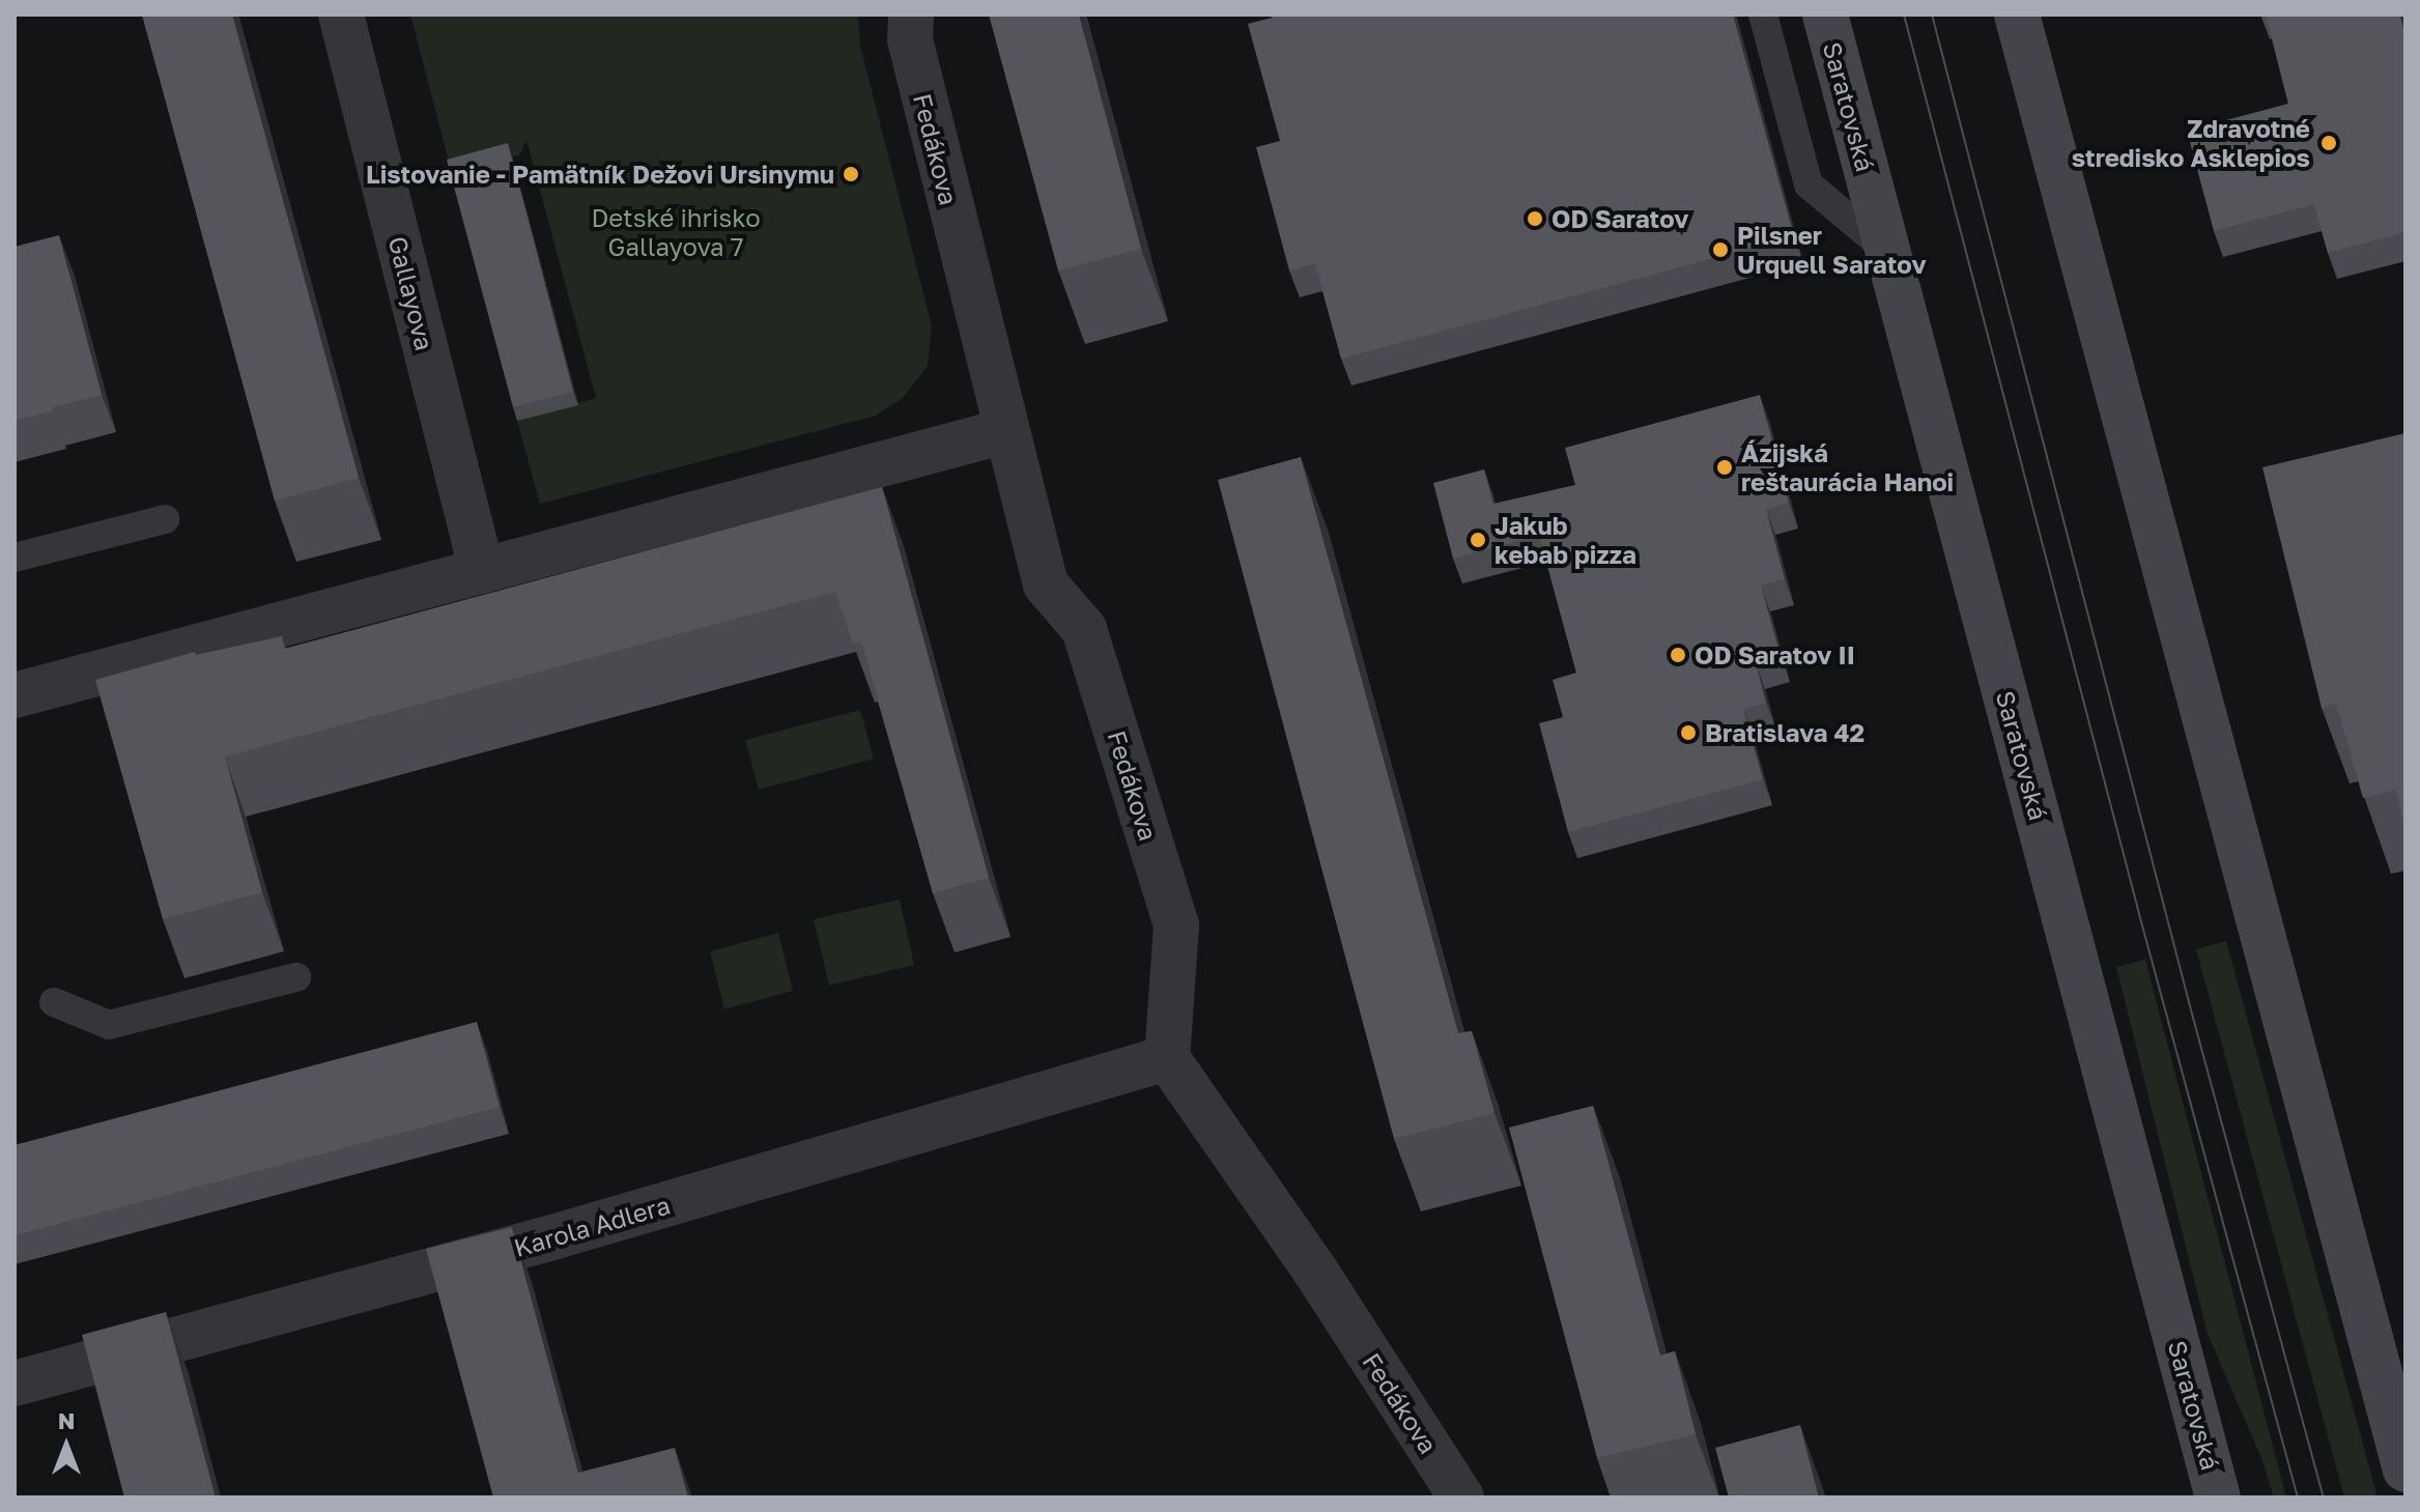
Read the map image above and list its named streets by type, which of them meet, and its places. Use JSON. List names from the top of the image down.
{
  "streets": {
    "main road": ["Saratovská"],
    "street": ["Fedákova", "Gallayova", "Karola Adlera"]
  },
  "crossings": [
    ["Fedákova", "Karola Adlera"]
  ],
  "parks": ["Detské ihrisko Gallayova 7"],
  "places": [
    "Zdravotné stredisko Asklepios",
    "Listovanie - Pamätník Dežovi Ursinymu",
    "OD Saratov",
    "Pilsner Urquell Saratov",
    "Ázijská reštaurácia Hanoi",
    "Jakub kebab pizza",
    "OD Saratov II",
    "Bratislava 42"
  ],
  "north": "top"
}
